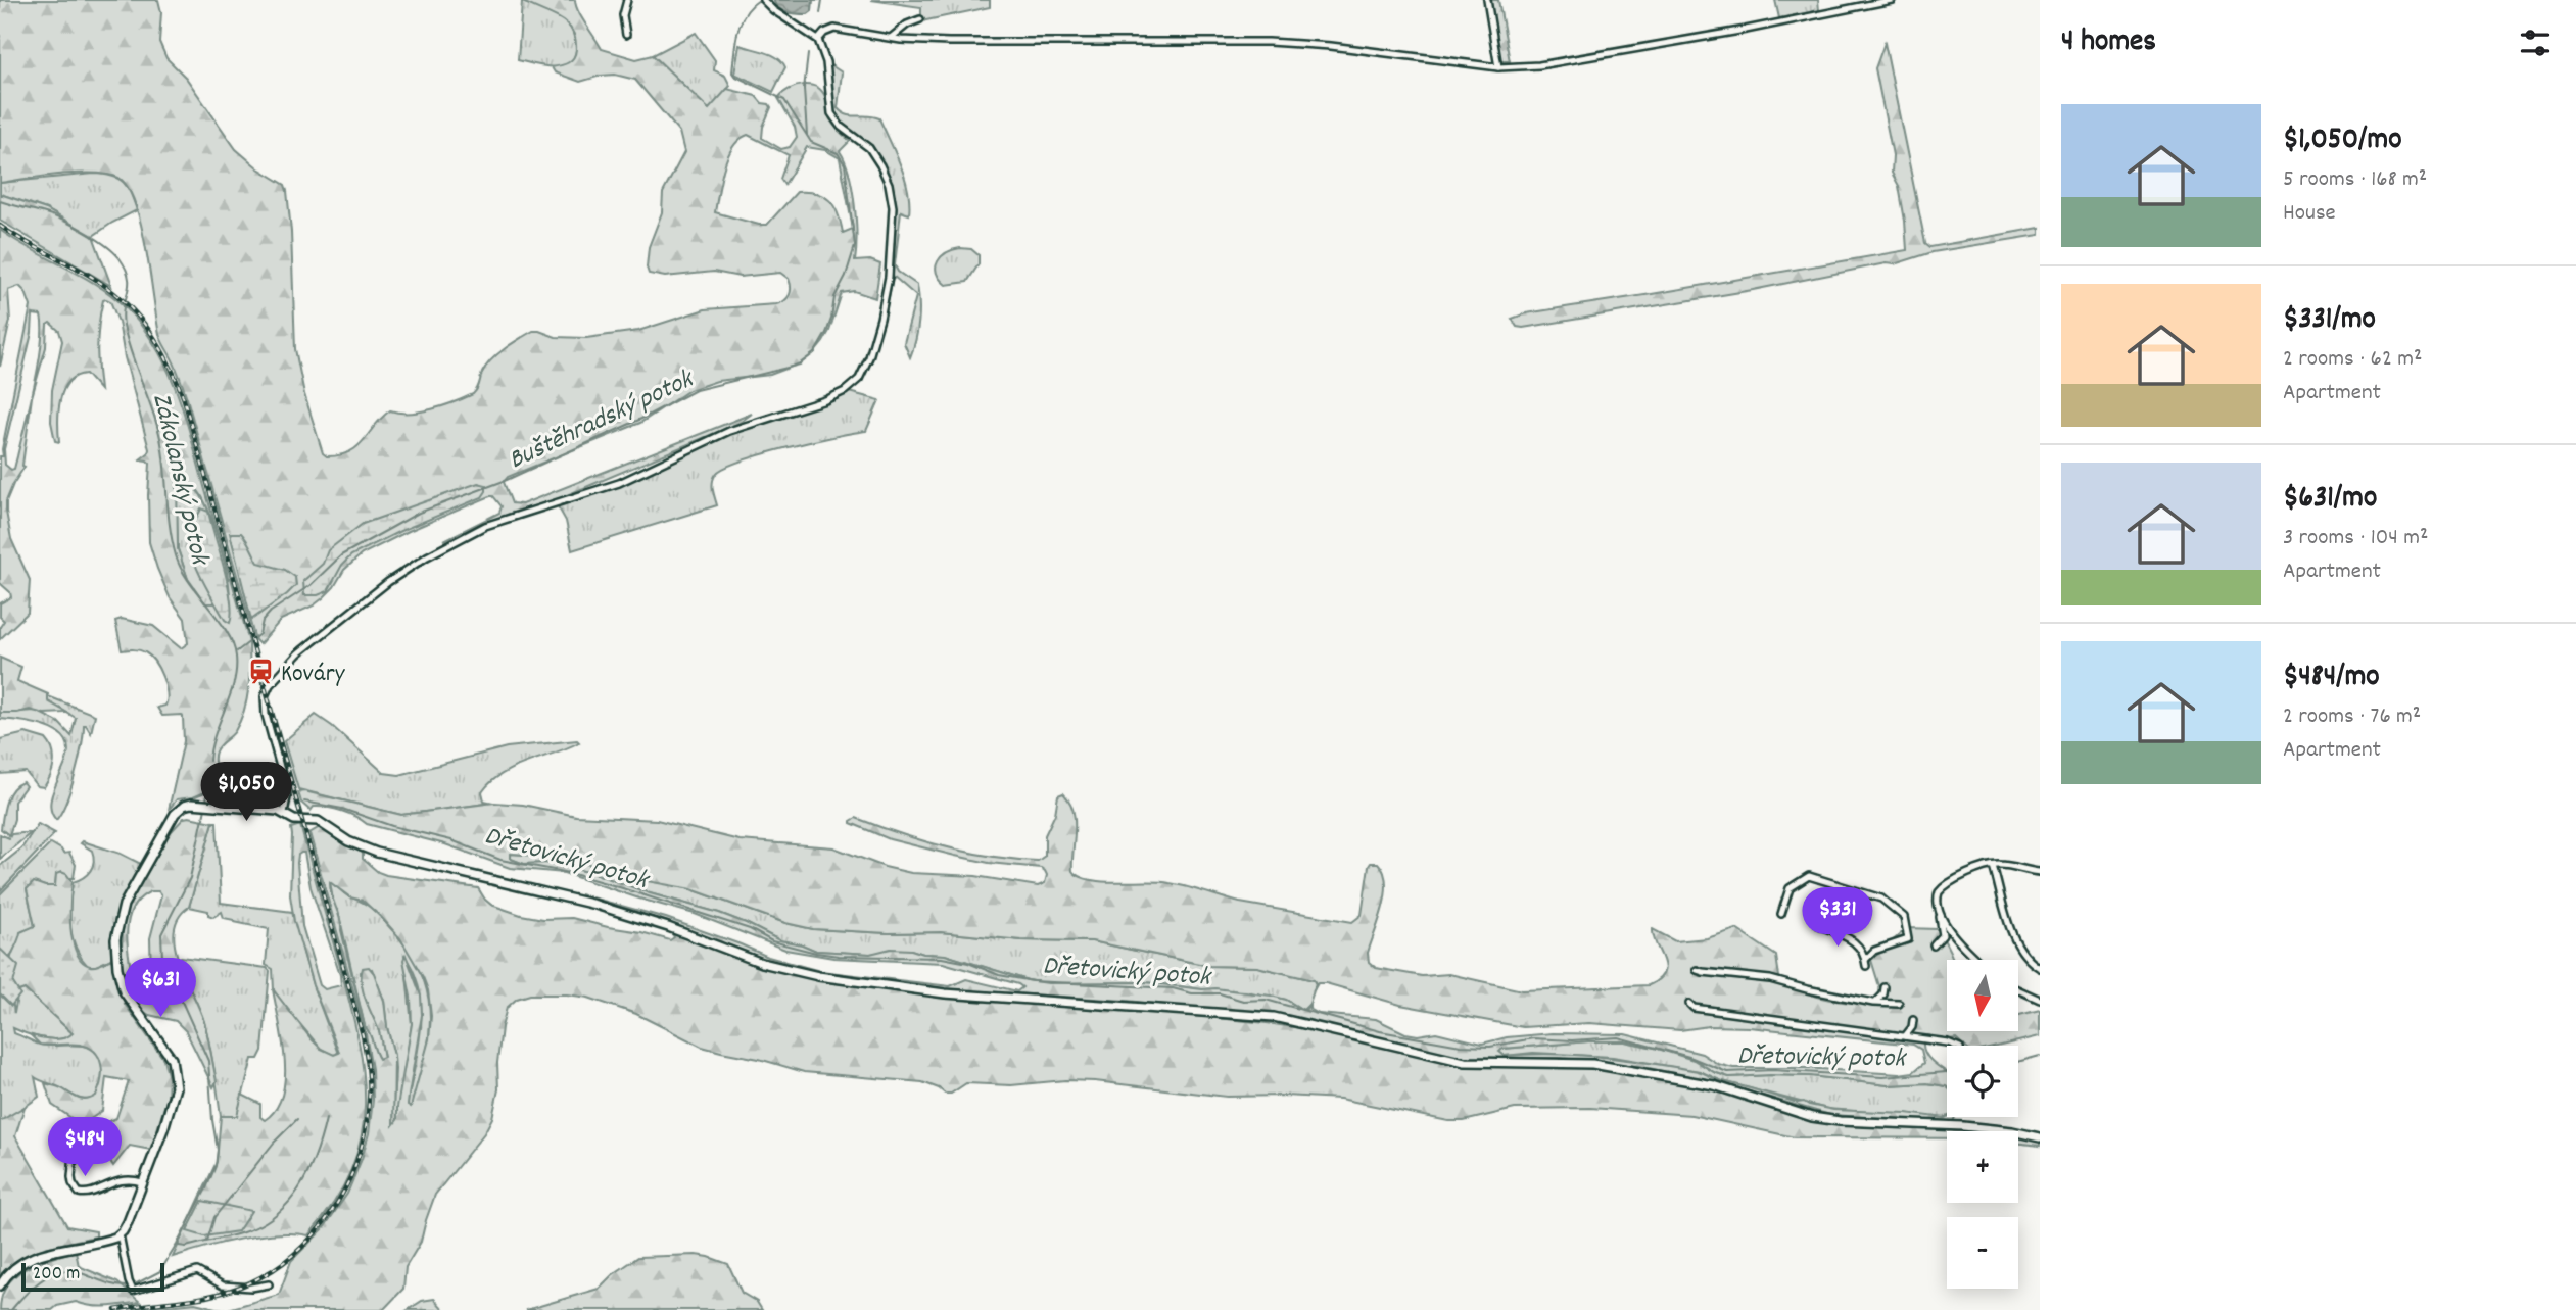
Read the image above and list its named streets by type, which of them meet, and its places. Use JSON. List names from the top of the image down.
{
  "water": ["Buštěhradský potok", "Zákolanský potok", "Dřetovický potok"],
  "places": {
    "station": ["Kováry"]
  },
  "scale_bar": "200 m",
  "north": "bottom",
  "page": {
    "heading": "4 homes",
    "list": [
      {
        "name": "$1,050/mo",
        "note": "5 rooms · 168 m² · House"
      },
      {
        "name": "$331/mo",
        "note": "2 rooms · 62 m² · Apartment"
      },
      {
        "name": "$631/mo",
        "note": "3 rooms · 104 m² · Apartment"
      },
      {
        "name": "$484/mo",
        "note": "2 rooms · 76 m² · Apartment"
      }
    ],
    "price": [
      "$1,050",
      "$331",
      "$631",
      "$484"
    ],
    "map_buttons": ["+", "−"],
    "scale": "200 m"
  }
}
